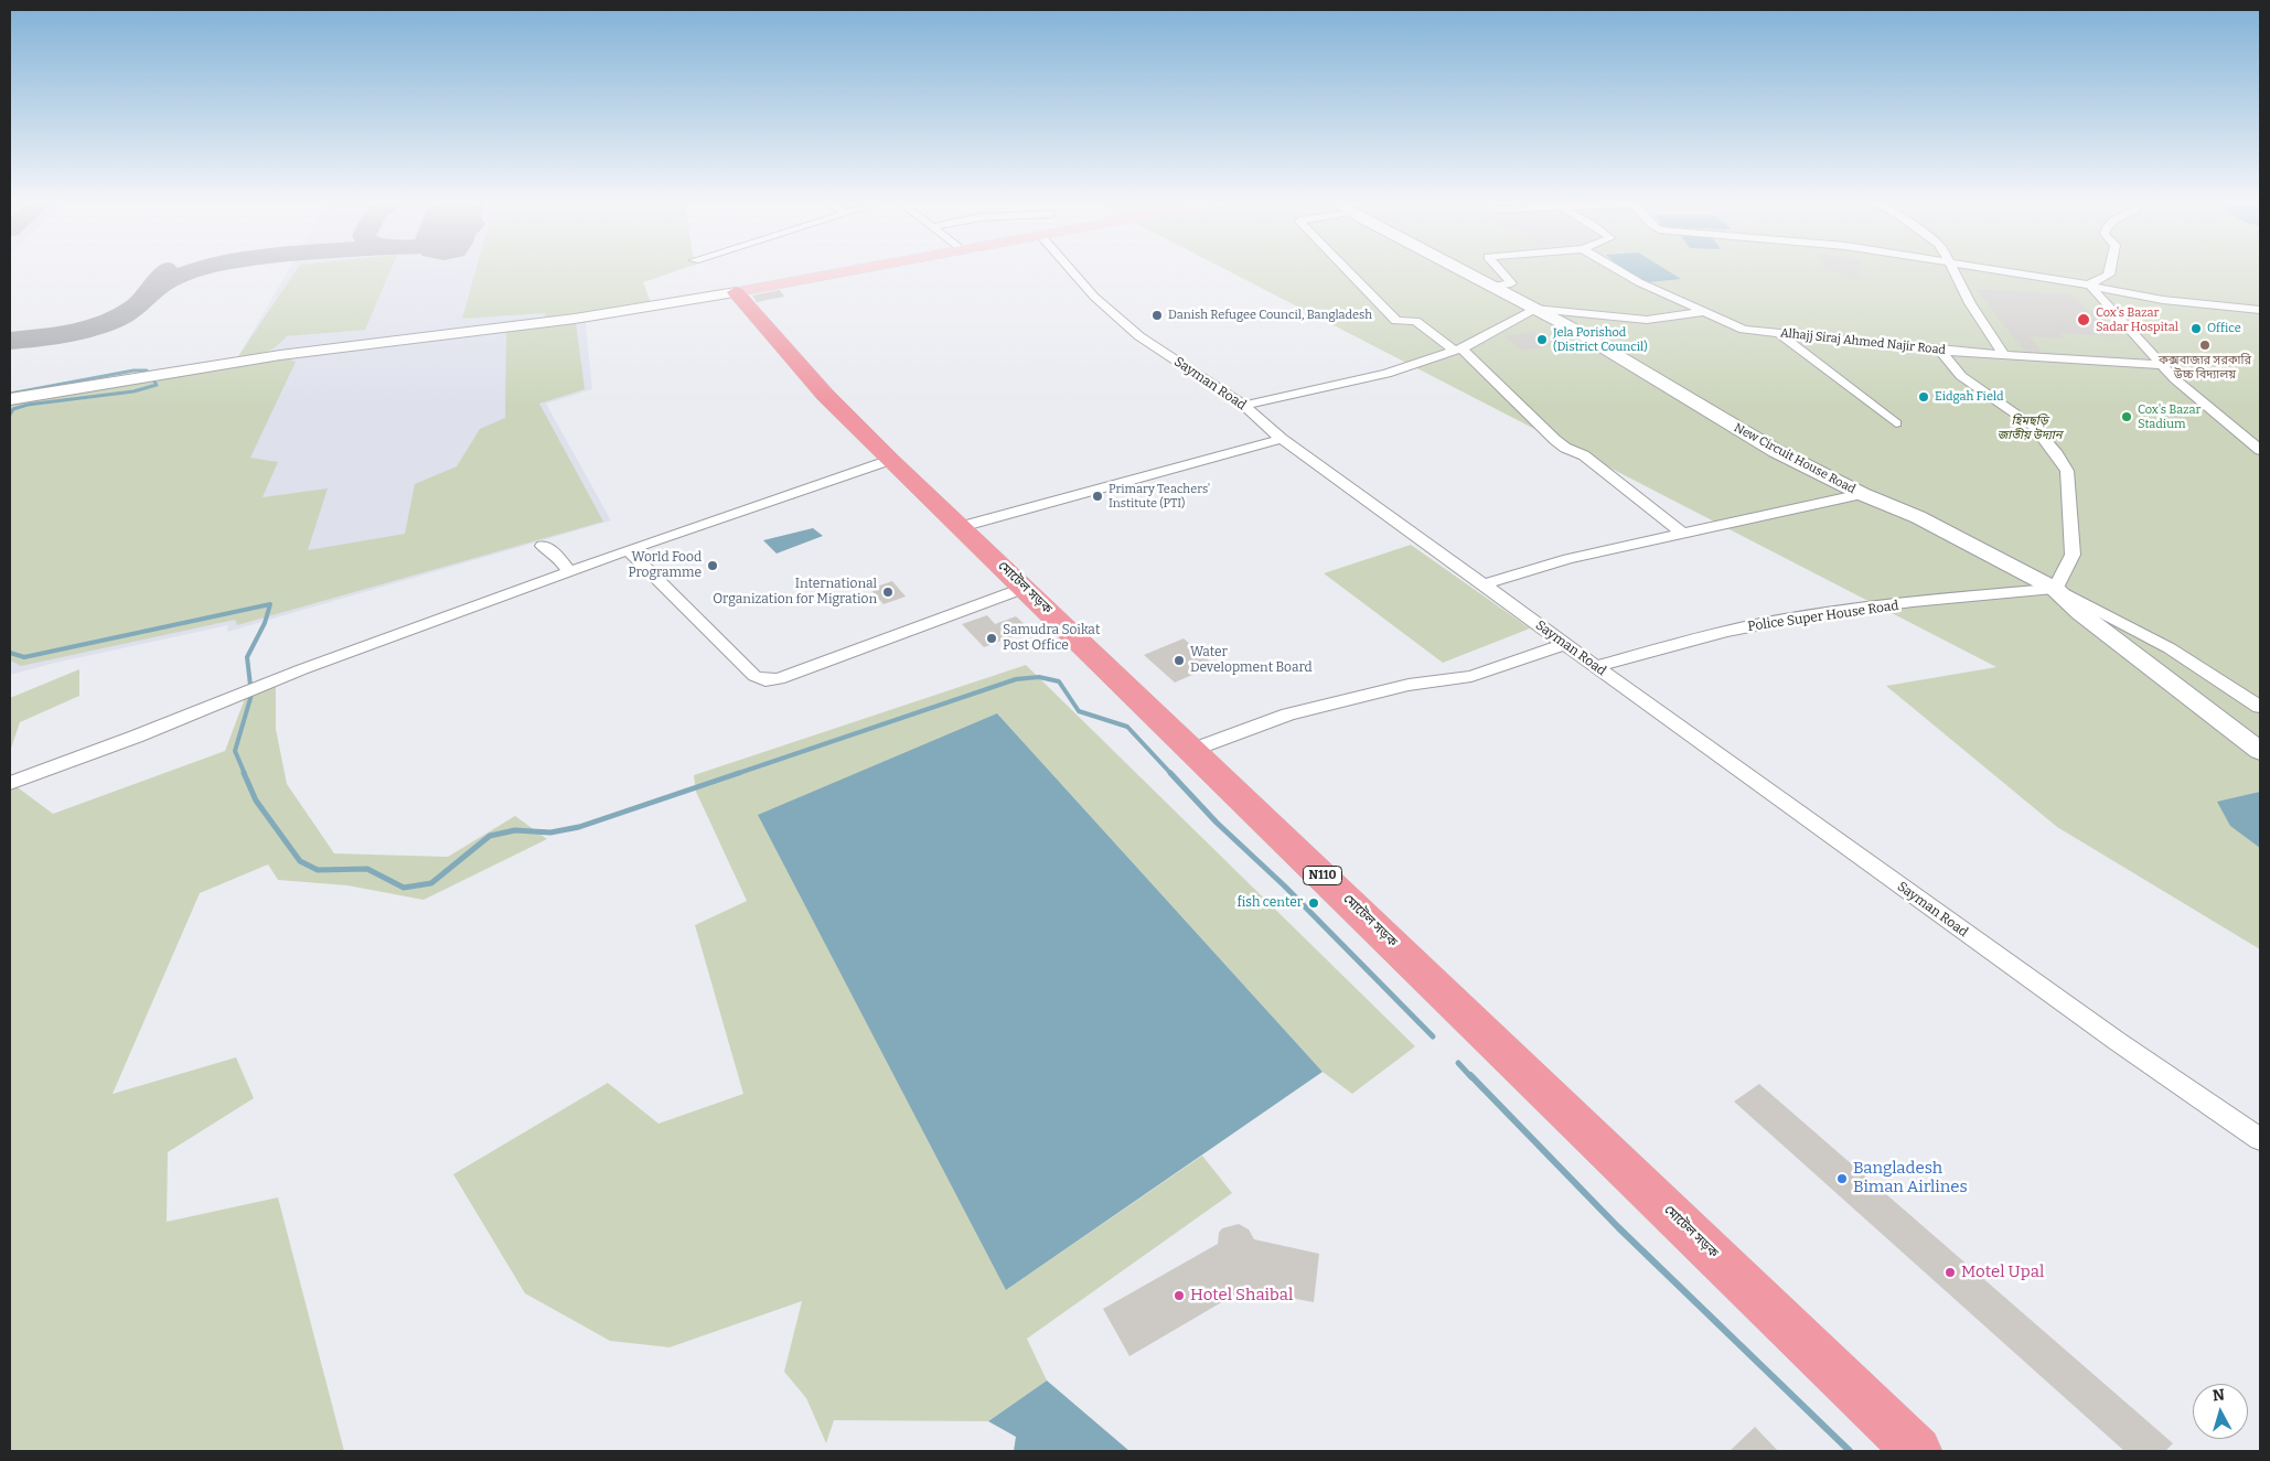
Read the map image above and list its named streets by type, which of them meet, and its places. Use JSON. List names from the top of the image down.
{
  "streets": {
    "highway": ["মোটেল সড়ক", "N110"],
    "street": [
      "Alhajj Siraj Ahmed Najir Road",
      "Sayman Road",
      "New Circuit House Road",
      "Police Super House Road"
    ]
  },
  "crossings": [
    ["Sayman Road", "Police Super House Road"],
    ["New Circuit House Road", "Police Super House Road"]
  ],
  "parks": ["হিমছড়ি জাতীয় উদ্যান"],
  "places": [
    "Danish Refugee Council, Bangladesh",
    "Cox's Bazar Sadar Hospital",
    "Office",
    "Jela Porishod (District Council)",
    "কক্সবাজার সরকারি উচ্চ বিদ্যালয়",
    "Eidgah Field",
    "Cox's Bazar Stadium",
    "Primary Teachers' Institute (PTI)",
    "World Food Programme",
    "International Organization for Migration",
    "Samudra Soikat Post Office",
    "Water Development Board",
    "fish center",
    "Bangladesh Biman Airlines",
    "Motel Upal",
    "Hotel Shaibal"
  ],
  "north": "top"
}
